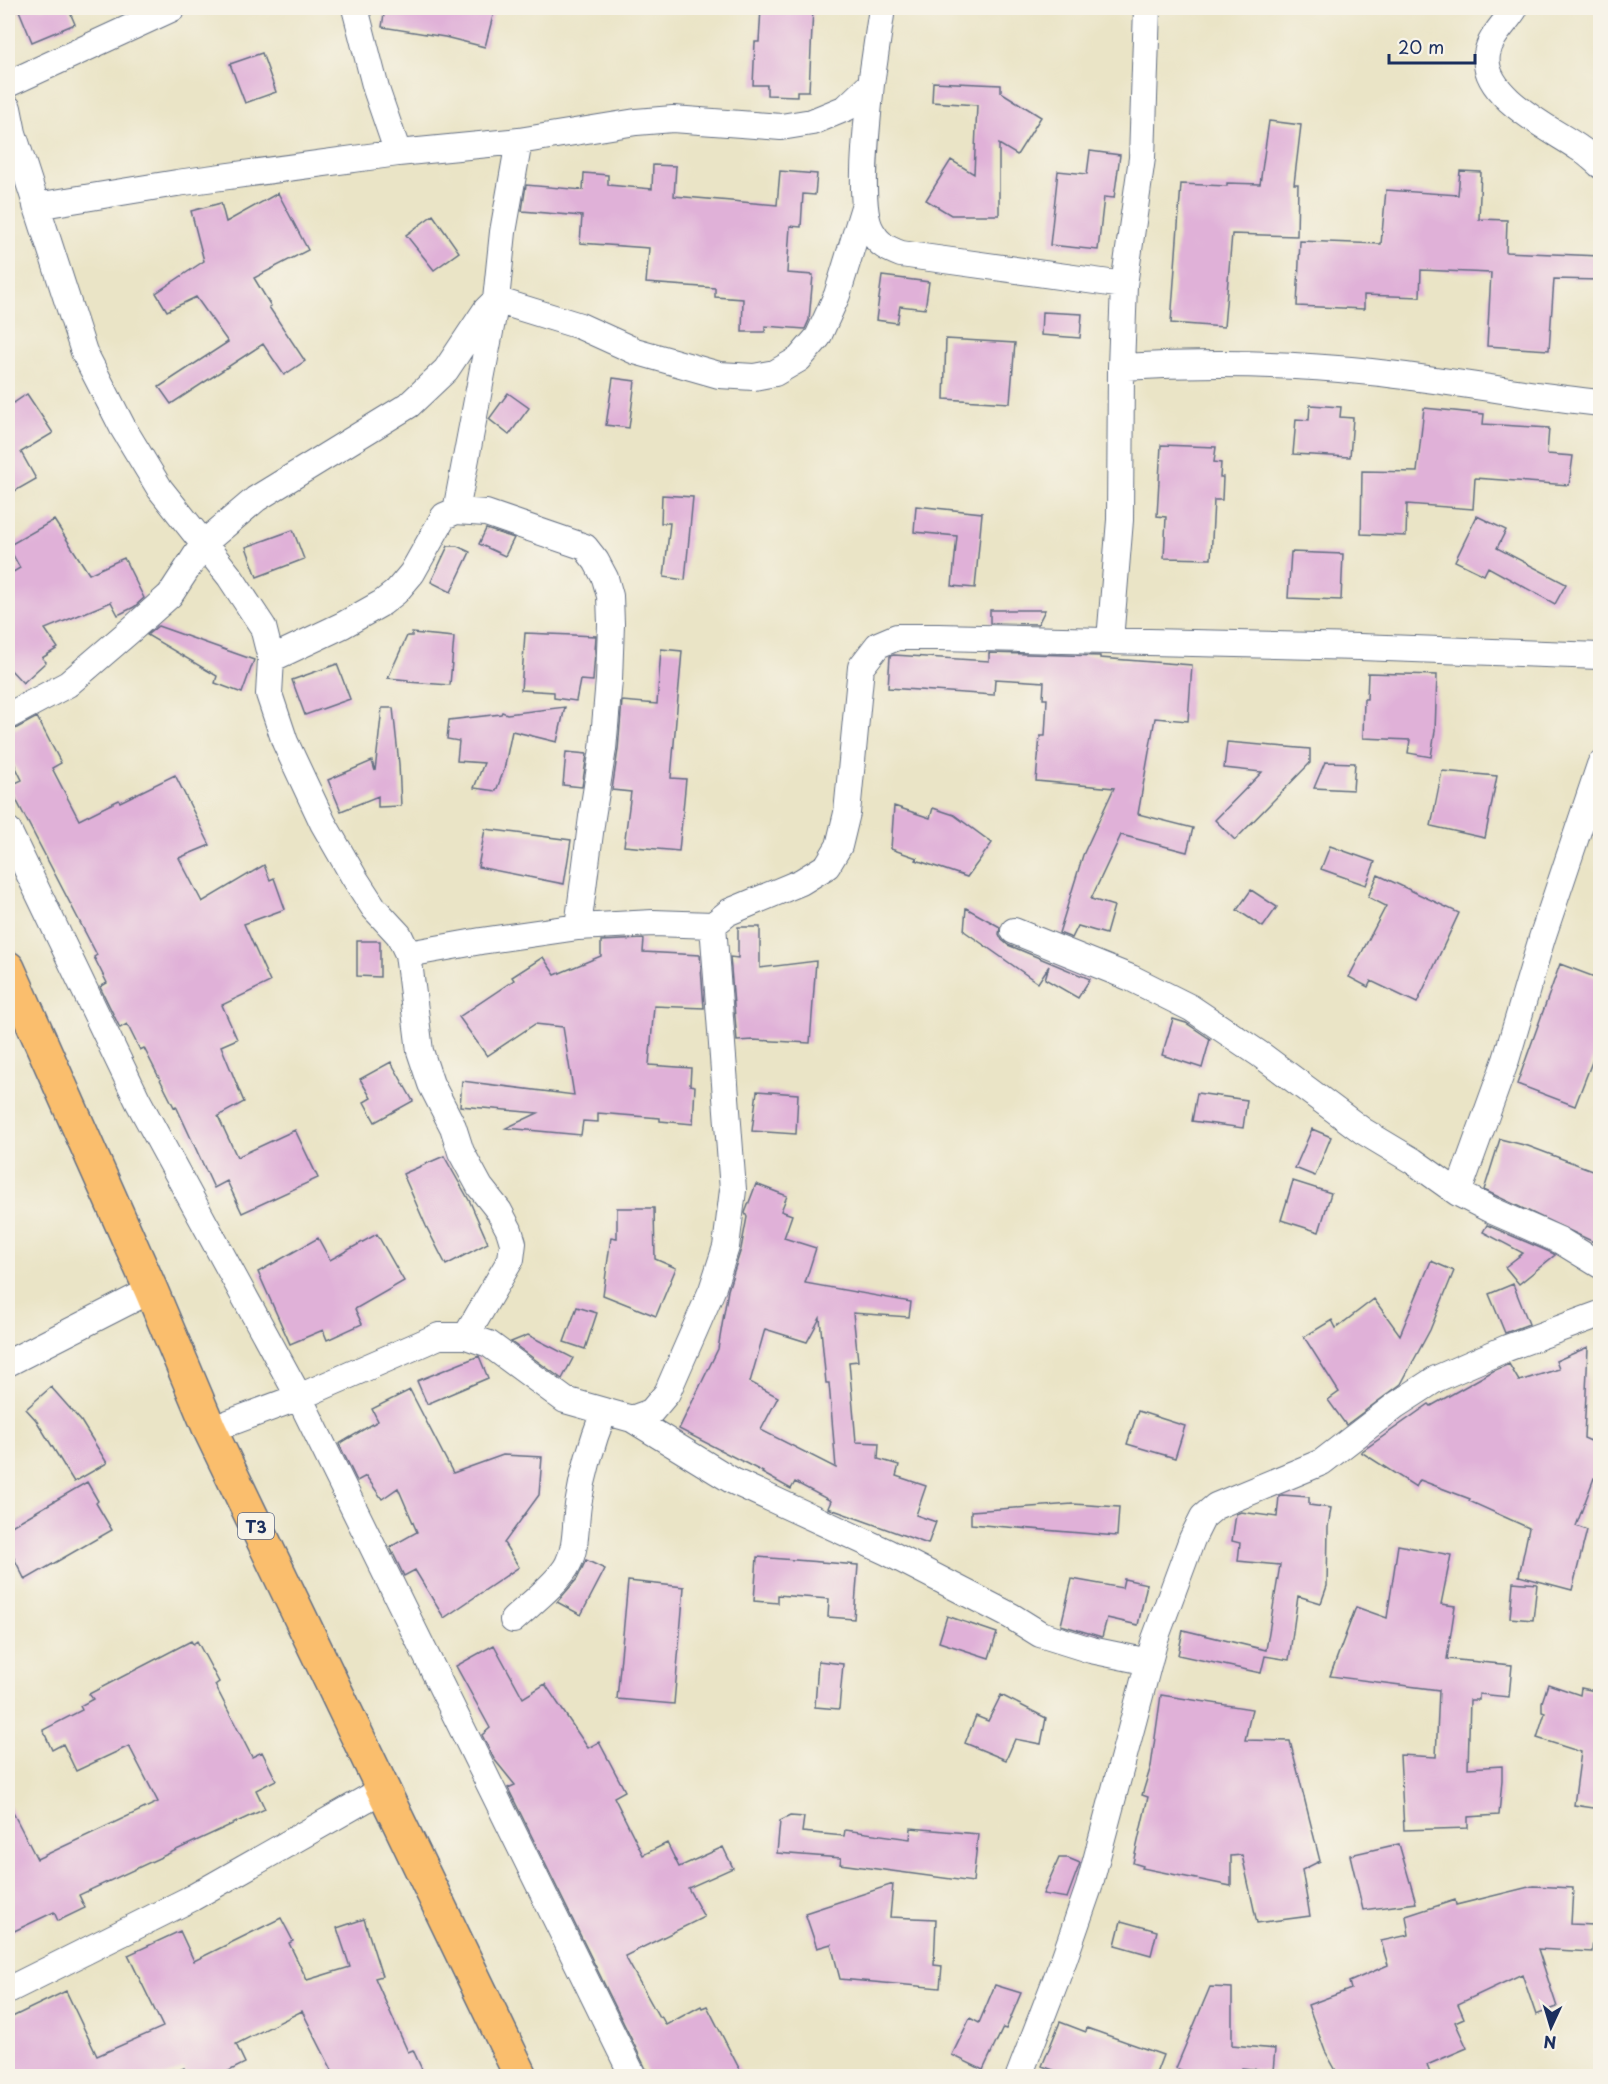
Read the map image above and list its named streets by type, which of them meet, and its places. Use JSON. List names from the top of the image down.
{
  "streets": {
    "highway": ["T3"]
  },
  "scale_bar": "20 m",
  "north": "bottom"
}
